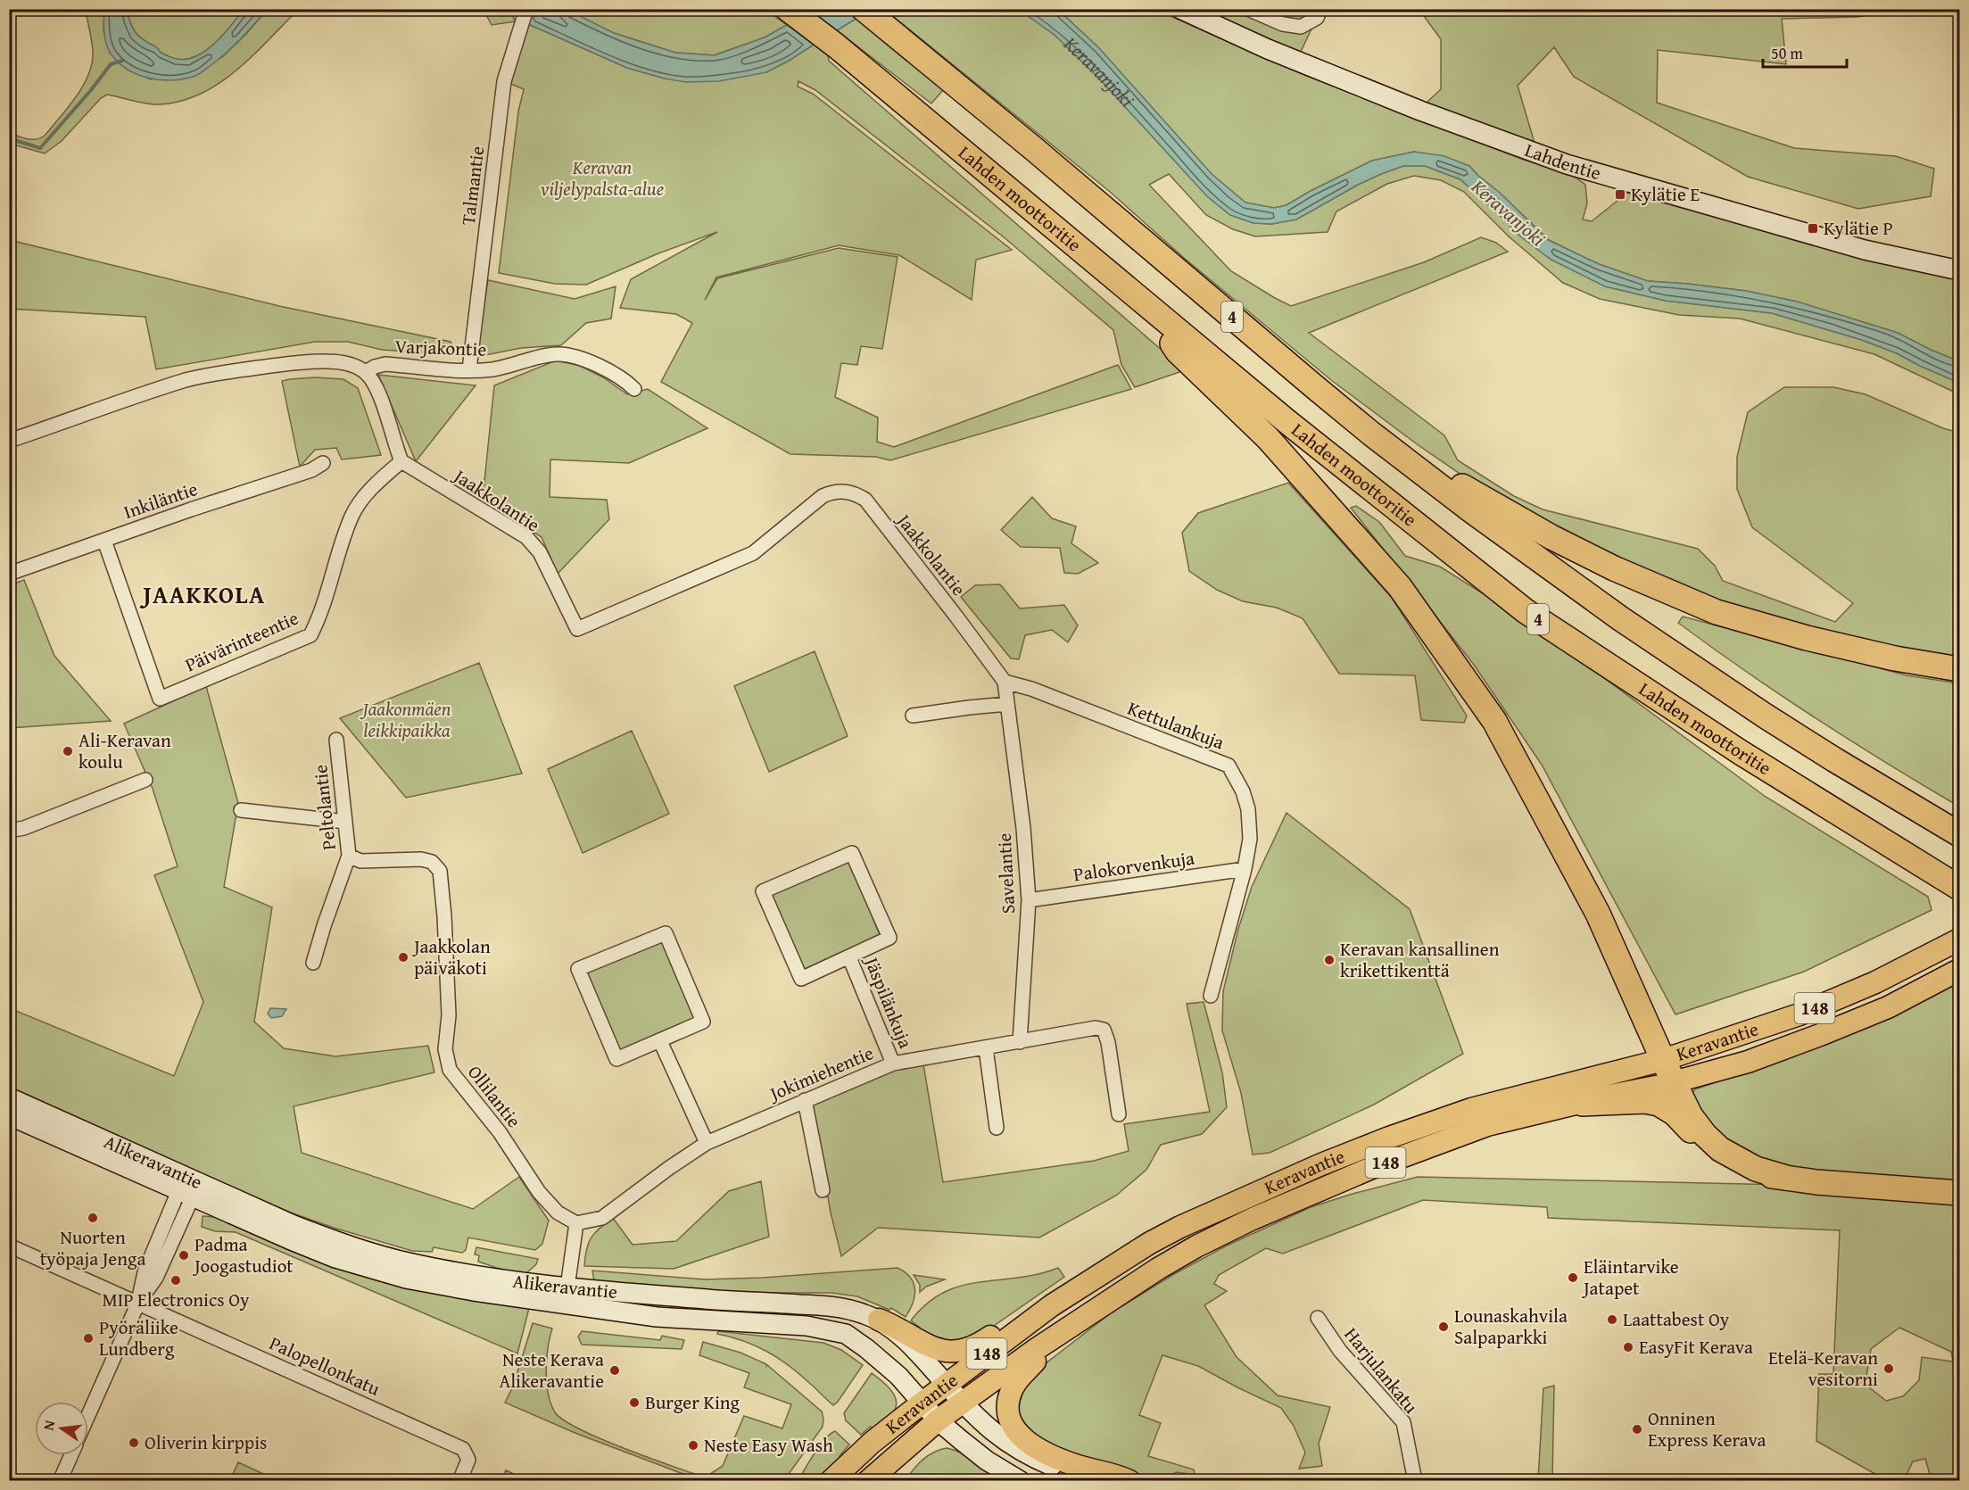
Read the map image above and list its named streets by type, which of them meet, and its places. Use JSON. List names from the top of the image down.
{
  "streets": {
    "highway": ["Lahden moottoritie", "4"],
    "main road": [
      "Lahdentie",
      "148",
      "Keravantie",
      "Alikeravantie"
    ],
    "street": [
      "Talmantie",
      "Varjakontie",
      "Inkiläntie",
      "Jaakkolantie",
      "Päivärinteentie",
      "Kettulankuja",
      "Peltolantie",
      "Palokorvenkuja",
      "Savelantie",
      "Jäspilänkuja",
      "Jokimiehentie",
      "Ollilantie",
      "Palopellonkatu",
      "Harjulankatu"
    ]
  },
  "crossings": [
    ["Talmantie", "Varjakontie"],
    ["Inkiläntie", "Päivärinteentie"],
    ["Jaakkolantie", "Päivärinteentie"],
    ["Jaakkolantie", "Kettulankuja"],
    ["Jaakkolantie", "Savelantie"],
    ["Kettulankuja", "Palokorvenkuja"],
    ["Peltolantie", "Ollilantie"],
    ["Palokorvenkuja", "Savelantie"],
    ["Savelantie", "Jokimiehentie"],
    ["Jäspilänkuja", "Jokimiehentie"],
    ["Keravantie", "Alikeravantie"],
    ["Jokimiehentie", "Ollilantie"]
  ],
  "districts": ["JAAKKOLA"],
  "water": ["Keravanjoki"],
  "parks": ["Keravan viljelypalsta-alue", "Jaakonmäen leikkipaikka"],
  "places": {
    "transit": ["Kylätie E", "Kylätie P"],
    "other": [
      "Ali-Keravan koulu",
      "Jaakkolan päiväkoti",
      "Keravan kansallinen krikettikenttä",
      "Nuorten työpaja Jenga",
      "Padma Joogastudiot",
      "Eläintarvike Jatapet",
      "MIP Electronics Oy",
      "Laattabest Oy",
      "Lounaskahvila Salpaparkki",
      "Pyöräliike Lundberg",
      "EasyFit Kerava",
      "Etelä-Keravan vesitorni",
      "Neste Kerava Alikeravantie",
      "Burger King",
      "Onninen Express Kerava",
      "Oliverin kirppis",
      "Neste Easy Wash"
    ]
  },
  "scale_bar": "50 m",
  "north": "left"
}
